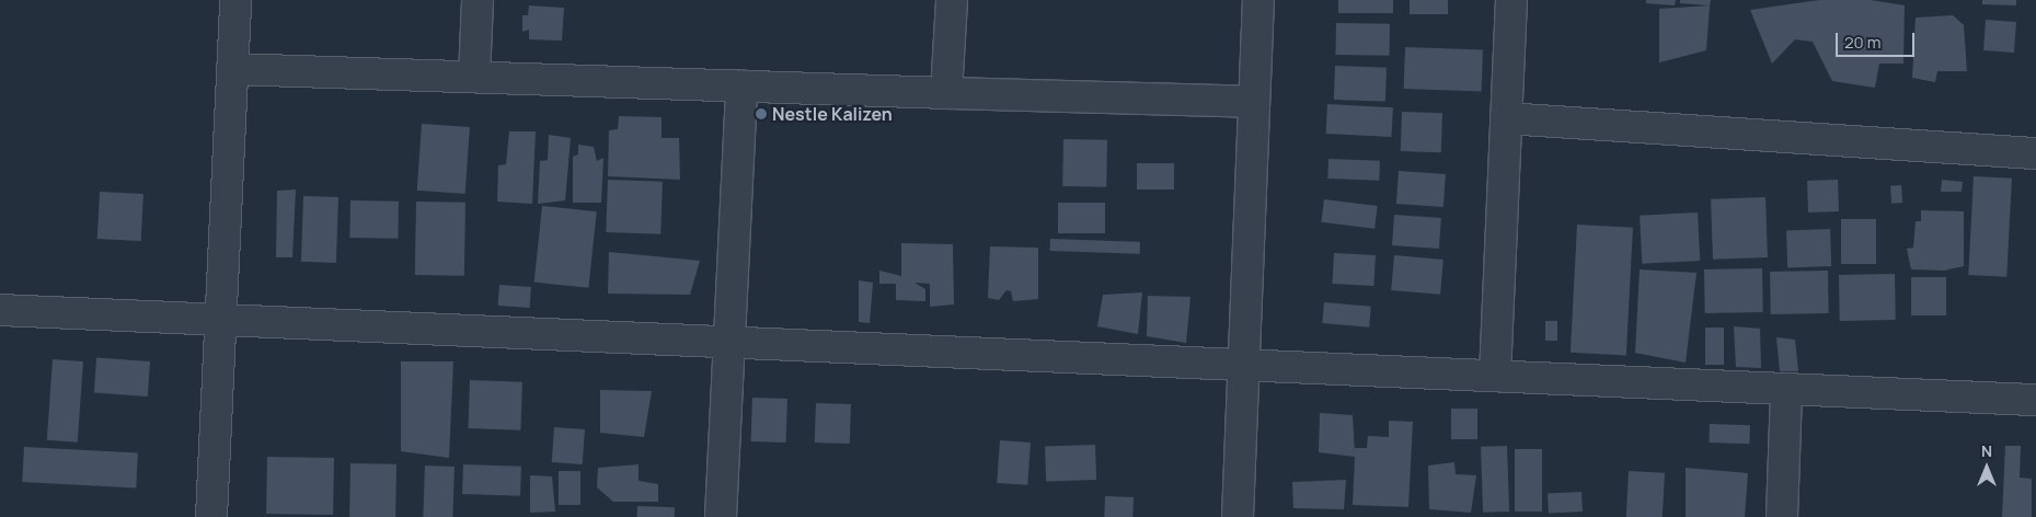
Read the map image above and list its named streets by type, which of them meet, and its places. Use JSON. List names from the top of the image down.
{
  "places": ["Nestle Kalizen"],
  "scale_bar": "20 m",
  "north": "top"
}
